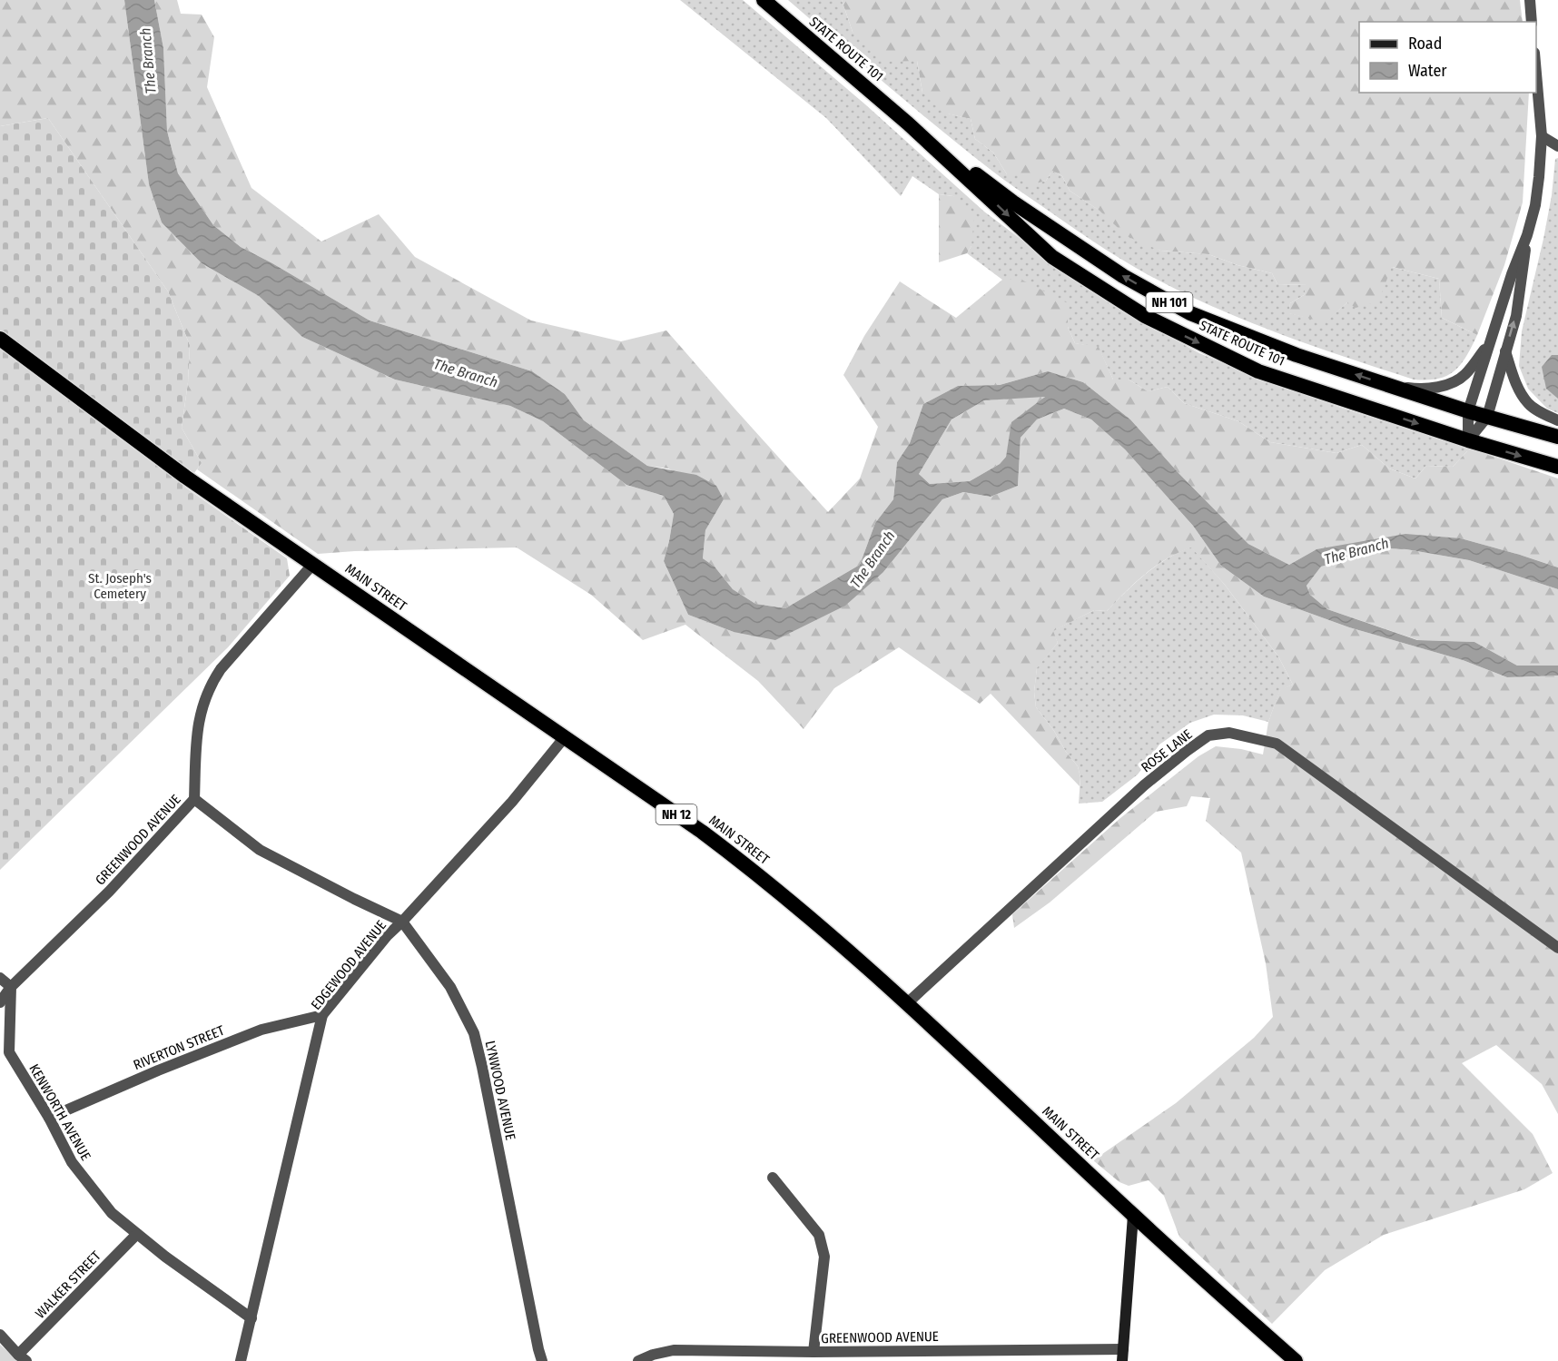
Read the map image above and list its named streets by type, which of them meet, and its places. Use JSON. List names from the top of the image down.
{
  "streets": {
    "highway": [
      "STATE ROUTE 101",
      "NH 101",
      "MAIN STREET",
      "NH 12"
    ],
    "street": [
      "ROSE LANE",
      "GREENWOOD AVENUE",
      "EDGEWOOD AVENUE",
      "RIVERTON STREET",
      "LYNWOOD AVENUE",
      "KENWORTH AVENUE",
      "WALKER STREET"
    ]
  },
  "crossings": [
    ["MAIN STREET", "ROSE LANE"],
    ["MAIN STREET", "GREENWOOD AVENUE"],
    ["MAIN STREET", "EDGEWOOD AVENUE"],
    ["GREENWOOD AVENUE", "LYNWOOD AVENUE"],
    ["GREENWOOD AVENUE", "KENWORTH AVENUE"],
    ["EDGEWOOD AVENUE", "RIVERTON STREET"],
    ["EDGEWOOD AVENUE", "LYNWOOD AVENUE"],
    ["EDGEWOOD AVENUE", "KENWORTH AVENUE"],
    ["RIVERTON STREET", "KENWORTH AVENUE"],
    ["KENWORTH AVENUE", "WALKER STREET"]
  ],
  "water": ["The Branch"],
  "parks": ["St. Joseph's Cemetery"],
  "legend": ["Road", "Water"]
}
